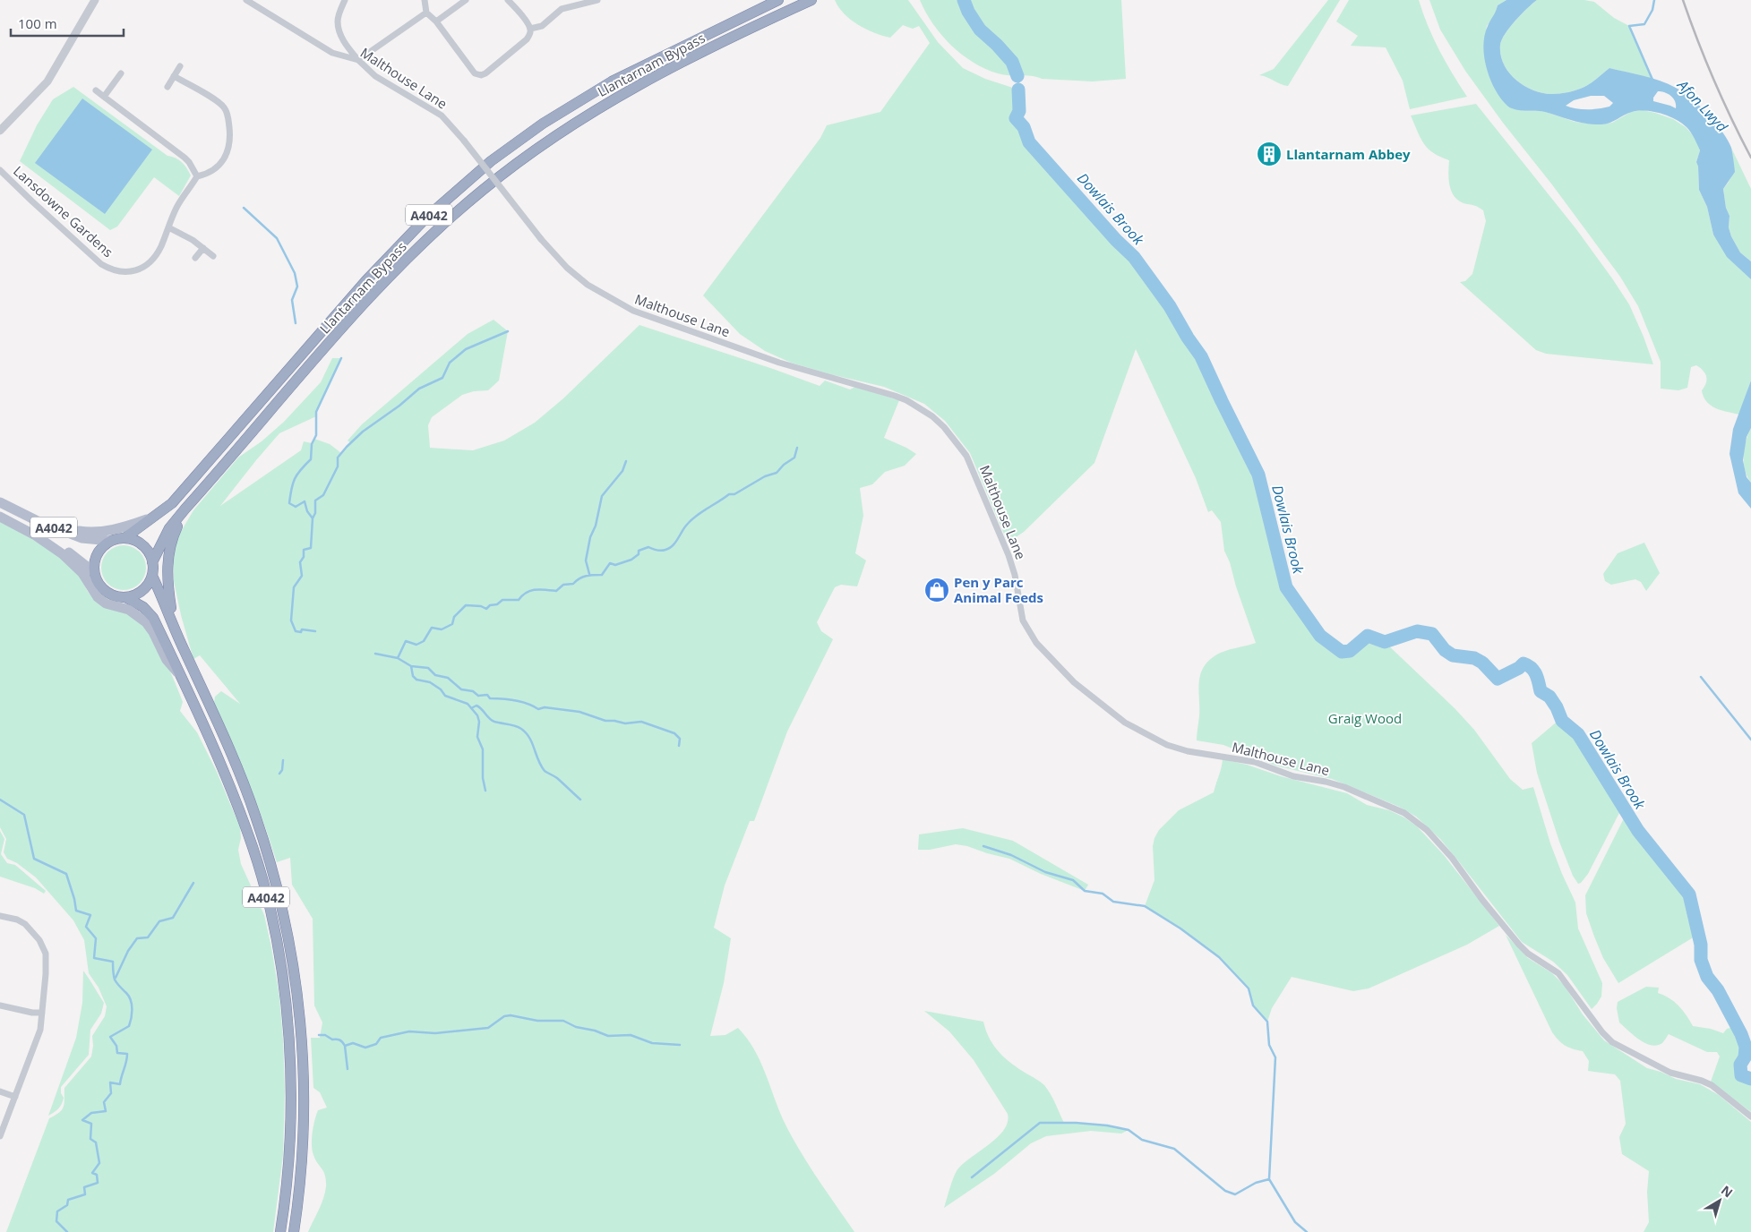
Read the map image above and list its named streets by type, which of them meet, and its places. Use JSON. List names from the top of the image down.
{
  "streets": {
    "highway": ["Llantarnam Bypass", "A4042"],
    "street": ["Malthouse Lane", "Lansdowne Gardens"]
  },
  "crossings": [
    ["Llantarnam Bypass", "A4042"]
  ],
  "water": ["Afon Lwyd", "Dowlais Brook"],
  "parks": ["Graig Wood"],
  "places": {
    "building": ["Llantarnam Abbey"],
    "shop": ["Pen y Parc Animal Feeds"]
  },
  "scale_bar": "100 m",
  "north": "top right"
}
